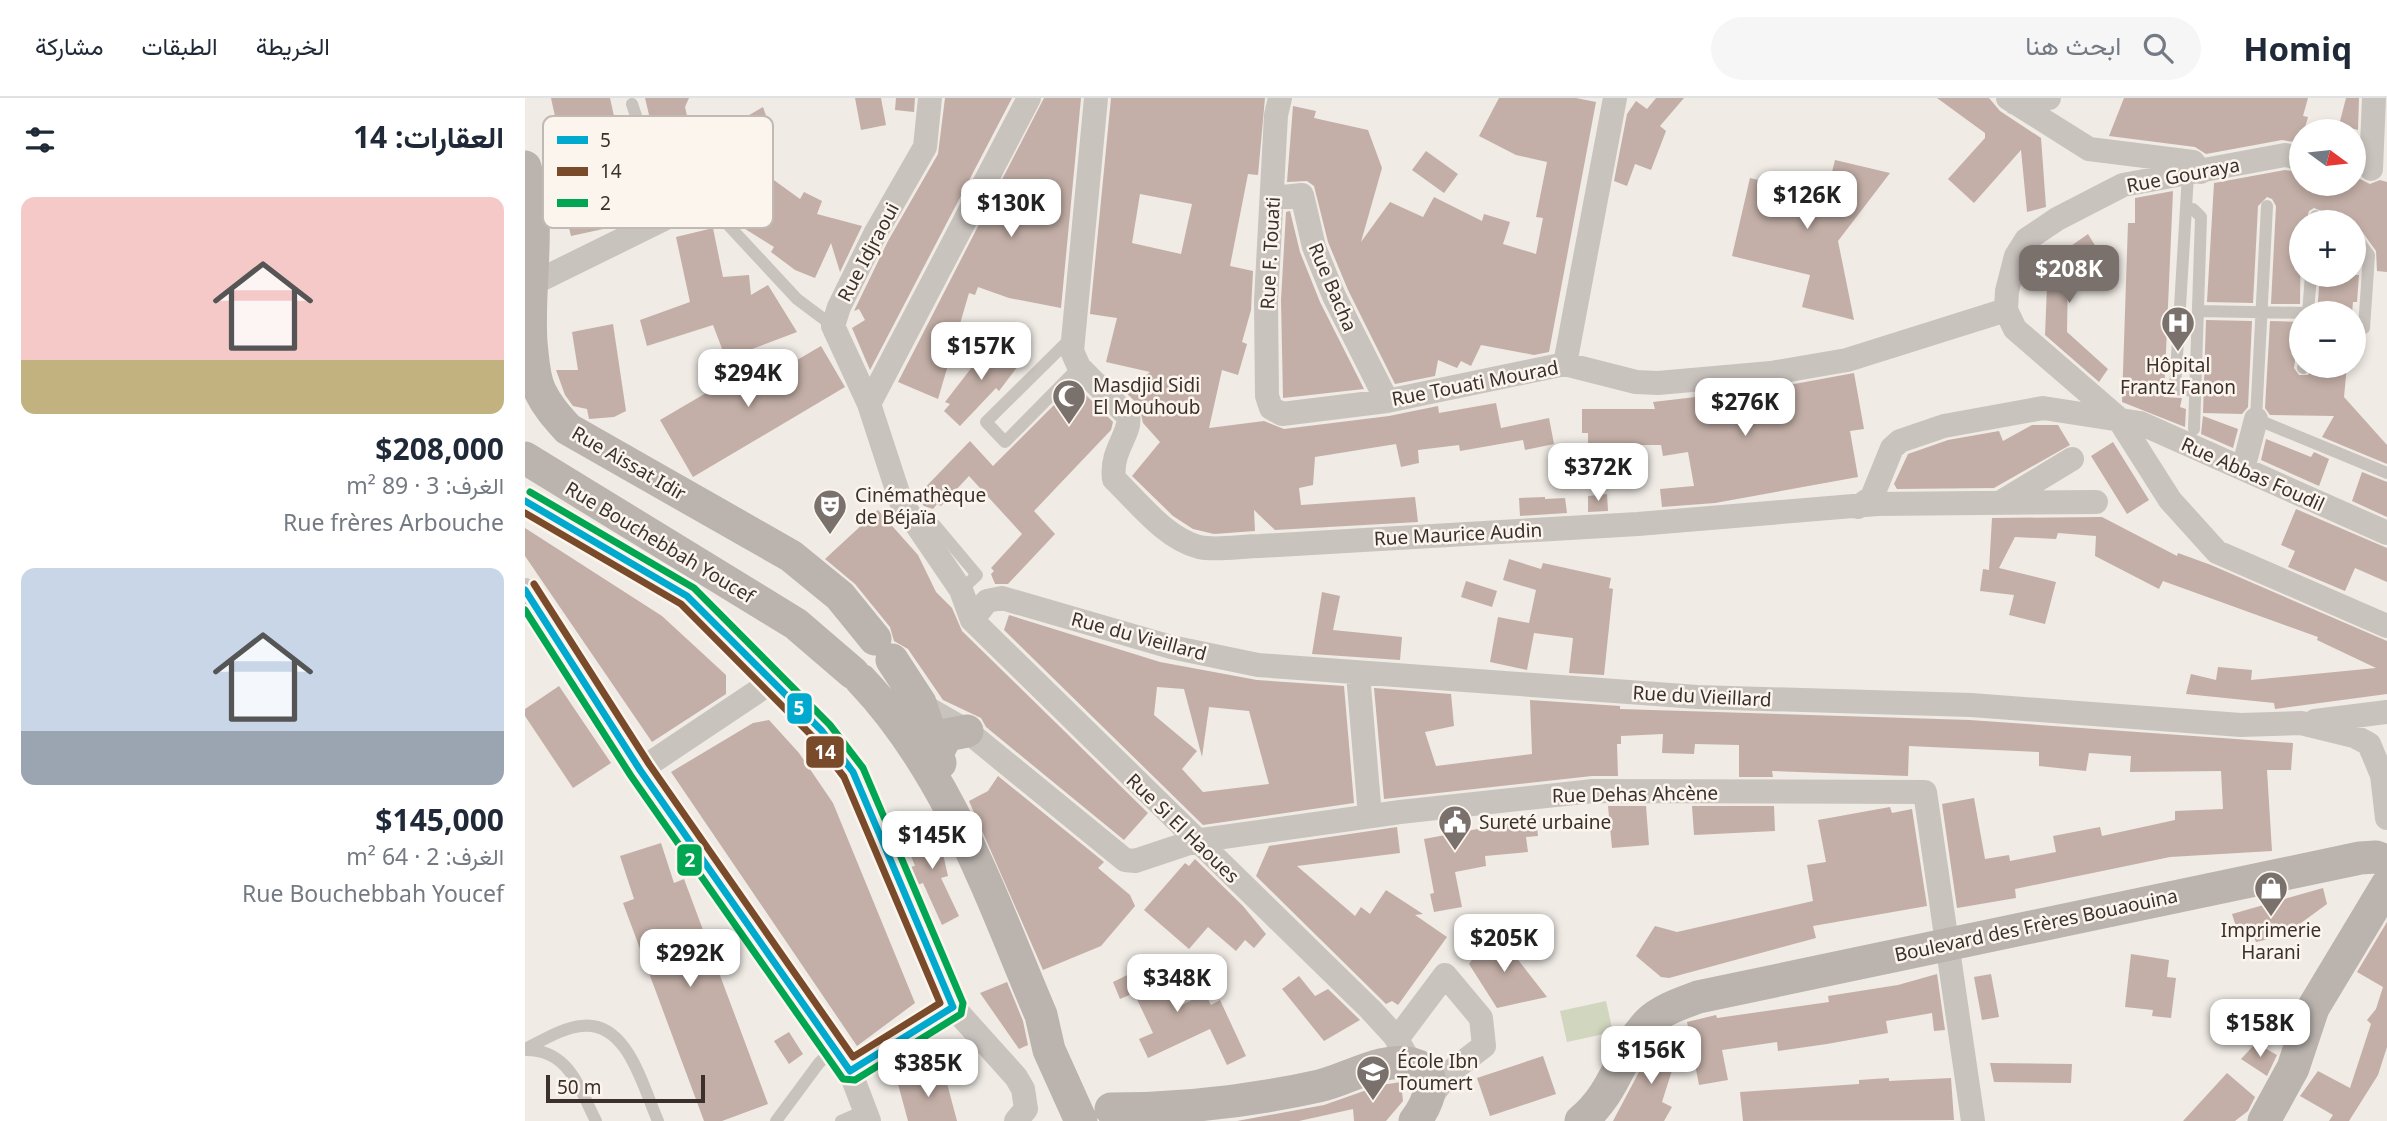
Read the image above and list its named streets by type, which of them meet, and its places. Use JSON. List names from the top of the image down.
{
  "streets": {
    "main road": ["Rue Aissat Idir", "Rue Bouchebbah Youcef", "Boulevard des Frères Bouaouina"],
    "street": [
      "Rue Gouraya",
      "Rue Idjraoui",
      "Rue F. Touati",
      "Rue Bacha",
      "Rue Touati Mourad",
      "Rue Abbas Foudil",
      "Rue Maurice Audin",
      "Rue du Vieillard",
      "Rue Dehas Ahcène",
      "Rue Si El Haoues"
    ]
  },
  "crossings": [
    ["Rue Gouraya", "Rue Touati Mourad"],
    ["Rue Idjraoui", "Rue Si El Haoues"],
    ["Rue F. Touati", "Rue Bacha"],
    ["Rue F. Touati", "Rue Touati Mourad"],
    ["Rue Bacha", "Rue Touati Mourad"],
    ["Rue Aissat Idir", "Rue Bouchebbah Youcef"],
    ["Rue Bouchebbah Youcef", "Rue Dehas Ahcène"],
    ["Rue du Vieillard", "Rue Si El Haoues"],
    ["Rue Dehas Ahcène", "Rue Si El Haoues"],
    ["Rue Dehas Ahcène", "Boulevard des Frères Bouaouina"]
  ],
  "places": {
    "hospital": ["Hôpital Frantz Fanon"],
    "mosque": ["Masdjid Sidi El Mouhoub"],
    "theatre": ["Cinémathèque de Béjaïa"],
    "public building": ["Sureté urbaine"],
    "shop": ["Imprimerie Harani"],
    "school or university": ["École Ibn Toumert"]
  },
  "lines": ["transit line 2", "transit line 5", "transit line 14"],
  "legend": ["5", "14", "2"],
  "scale_bar": "50 m",
  "north": "right",
  "page": {
    "header": "Homiq",
    "search": "ابحث هنا",
    "nav": ["الخريطة", "الطبقات", "مشاركة"],
    "heading": "العقارات: 14",
    "map_buttons": ["+", "−"],
    "price": [
      "$126K",
      "$130K",
      "$208K",
      "$157K",
      "$294K",
      "$276K",
      "$372K",
      "$145K",
      "$205K",
      "$292K",
      "$348K",
      "$158K",
      "$156K",
      "$385K"
    ],
    "list": [
      {
        "name": "$208,000",
        "note": "الغرف: 3 · 89 m² · Rue frères Arbouche"
      },
      {
        "name": "$145,000",
        "note": "الغرف: 2 · 64 m² · Rue Bouchebbah Youcef"
      }
    ],
    "scale": "50 m"
  }
}
